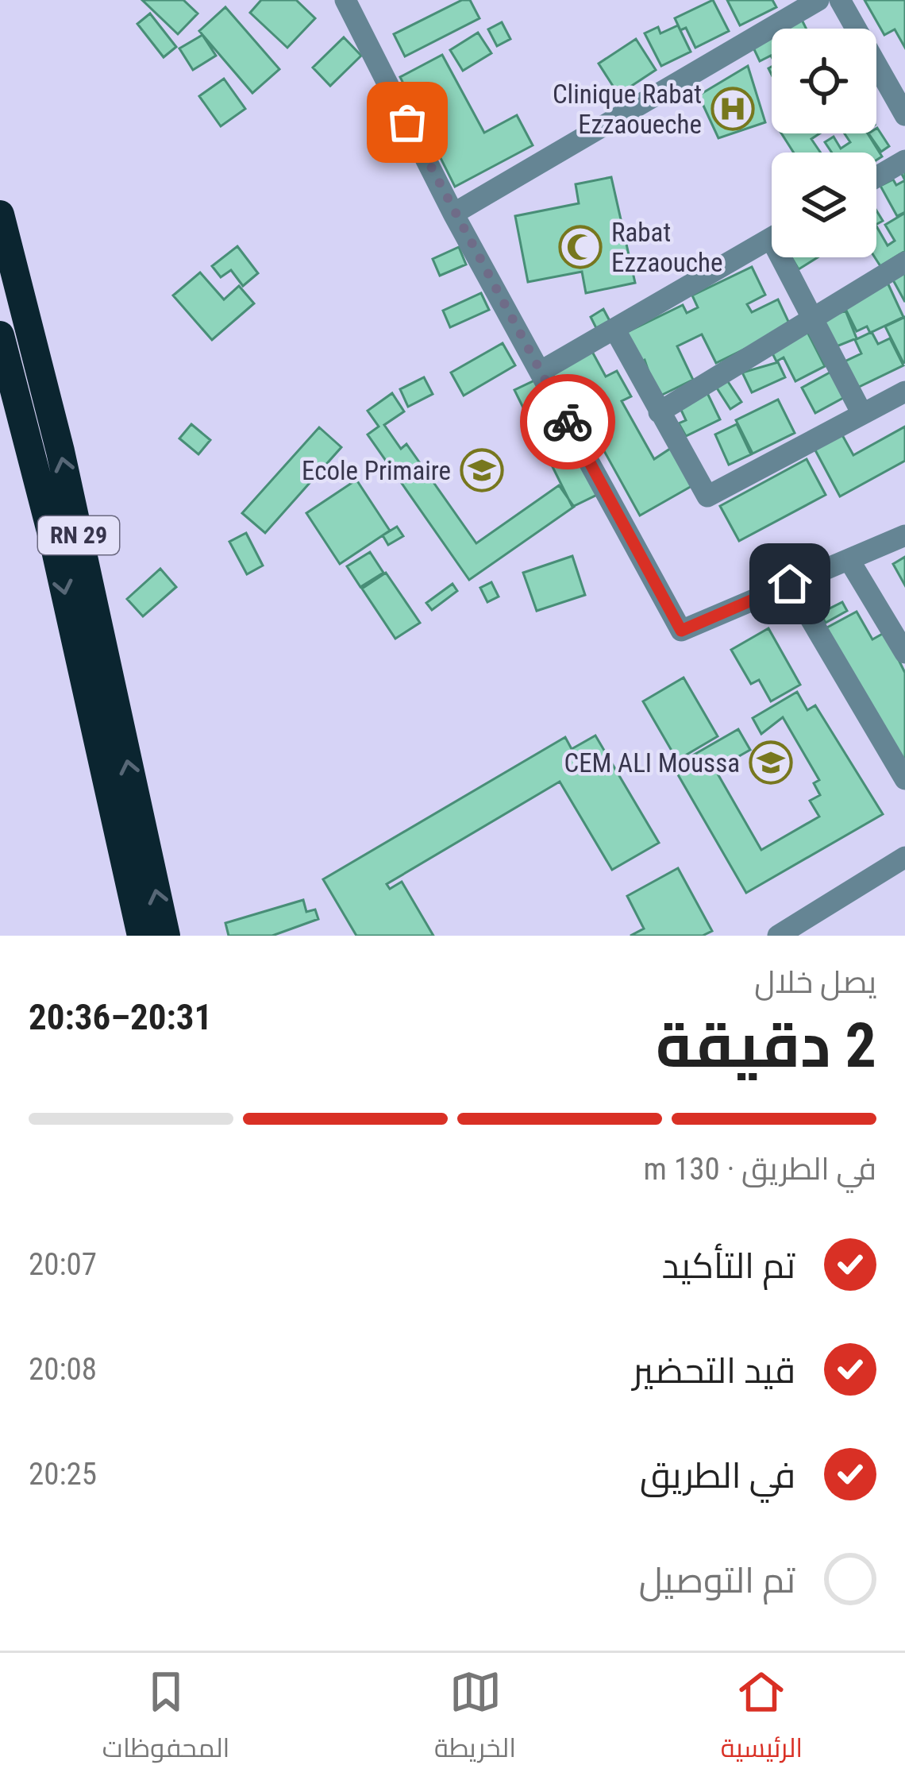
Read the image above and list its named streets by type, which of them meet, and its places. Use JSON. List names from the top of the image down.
{
  "streets": {
    "highway": ["RN 29"]
  },
  "places": {
    "hospital": ["Clinique Rabat Ezzaoueche"],
    "mosque": ["Rabat Ezzaouche"],
    "school or university": ["Ecole Primaire", "CEM ALI Moussa"]
  },
  "page": {
    "heading": ["2 دقيقة", "يصل خلال", "20:31–20:36"],
    "bar": "في الطريق · 130 m",
    "list": [
      ["تم التأكيد", "20:07"],
      ["قيد التحضير", "20:08"],
      ["في الطريق", "20:25"],
      "تم التوصيل"
    ],
    "tabs": ["الرئيسية", "الخريطة", "المحفوظات"]
  }
}
